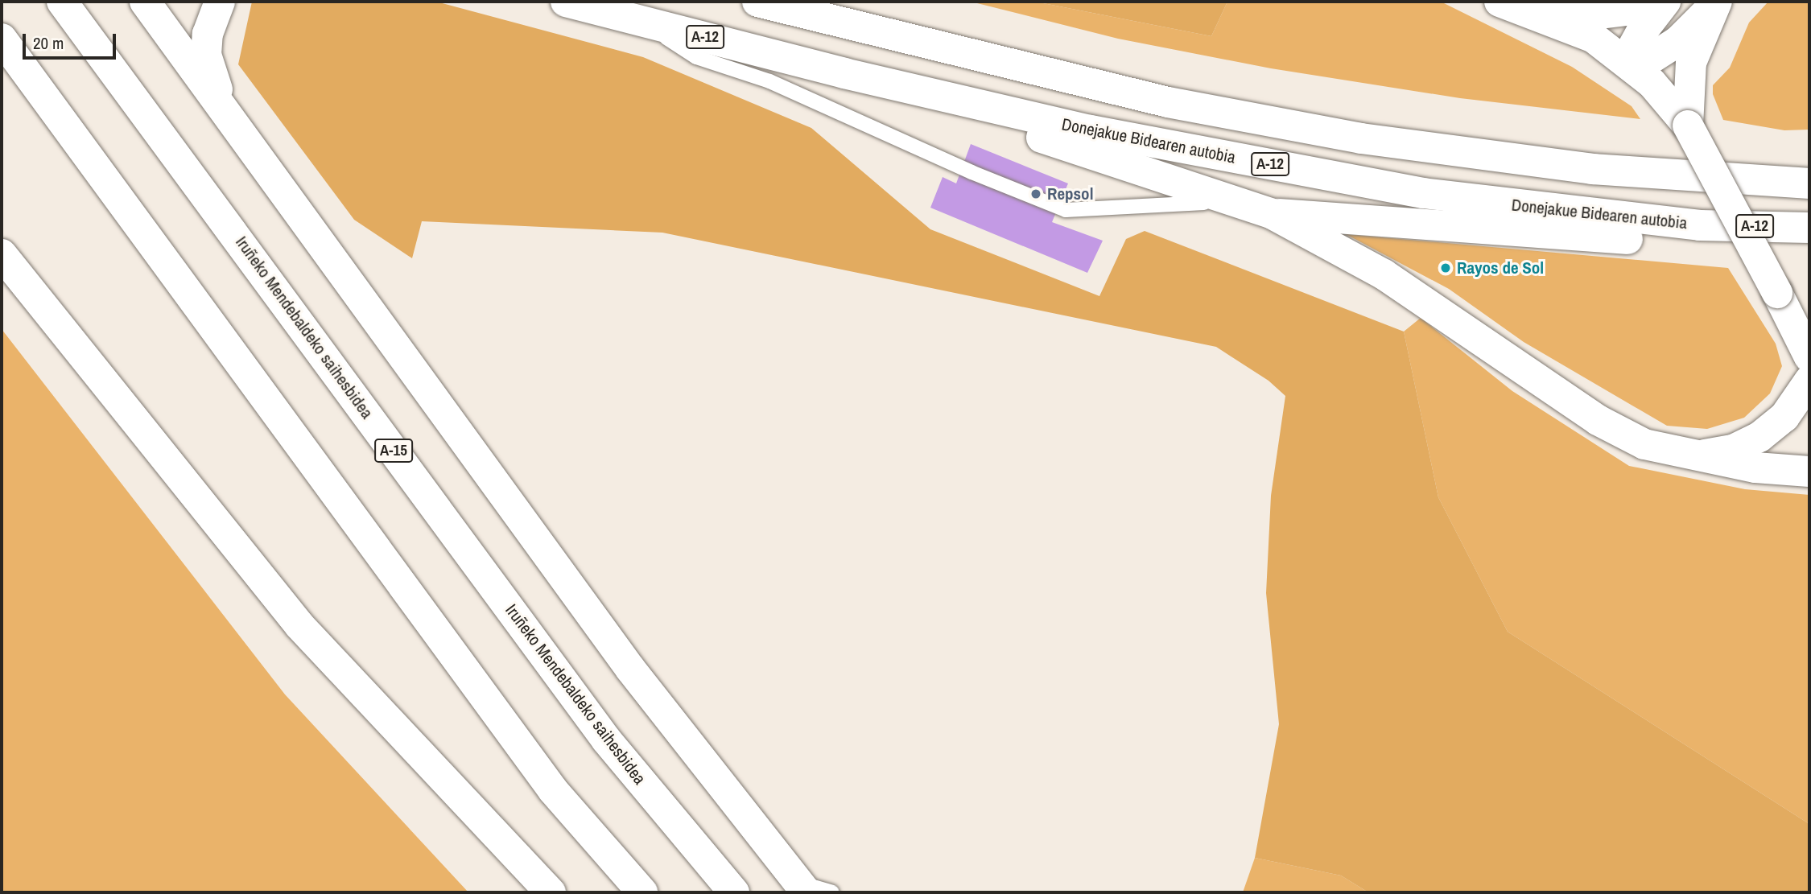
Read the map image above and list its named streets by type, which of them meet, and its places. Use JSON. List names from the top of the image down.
{
  "streets": {
    "main road": [
      "A-12",
      "Donejakue Bidearen autobia",
      "Iruñeko Mendebaldeko saihesbidea",
      "A-15"
    ]
  },
  "places": ["Repsol", "Rayos de Sol"],
  "scale_bar": "20 m"
}
